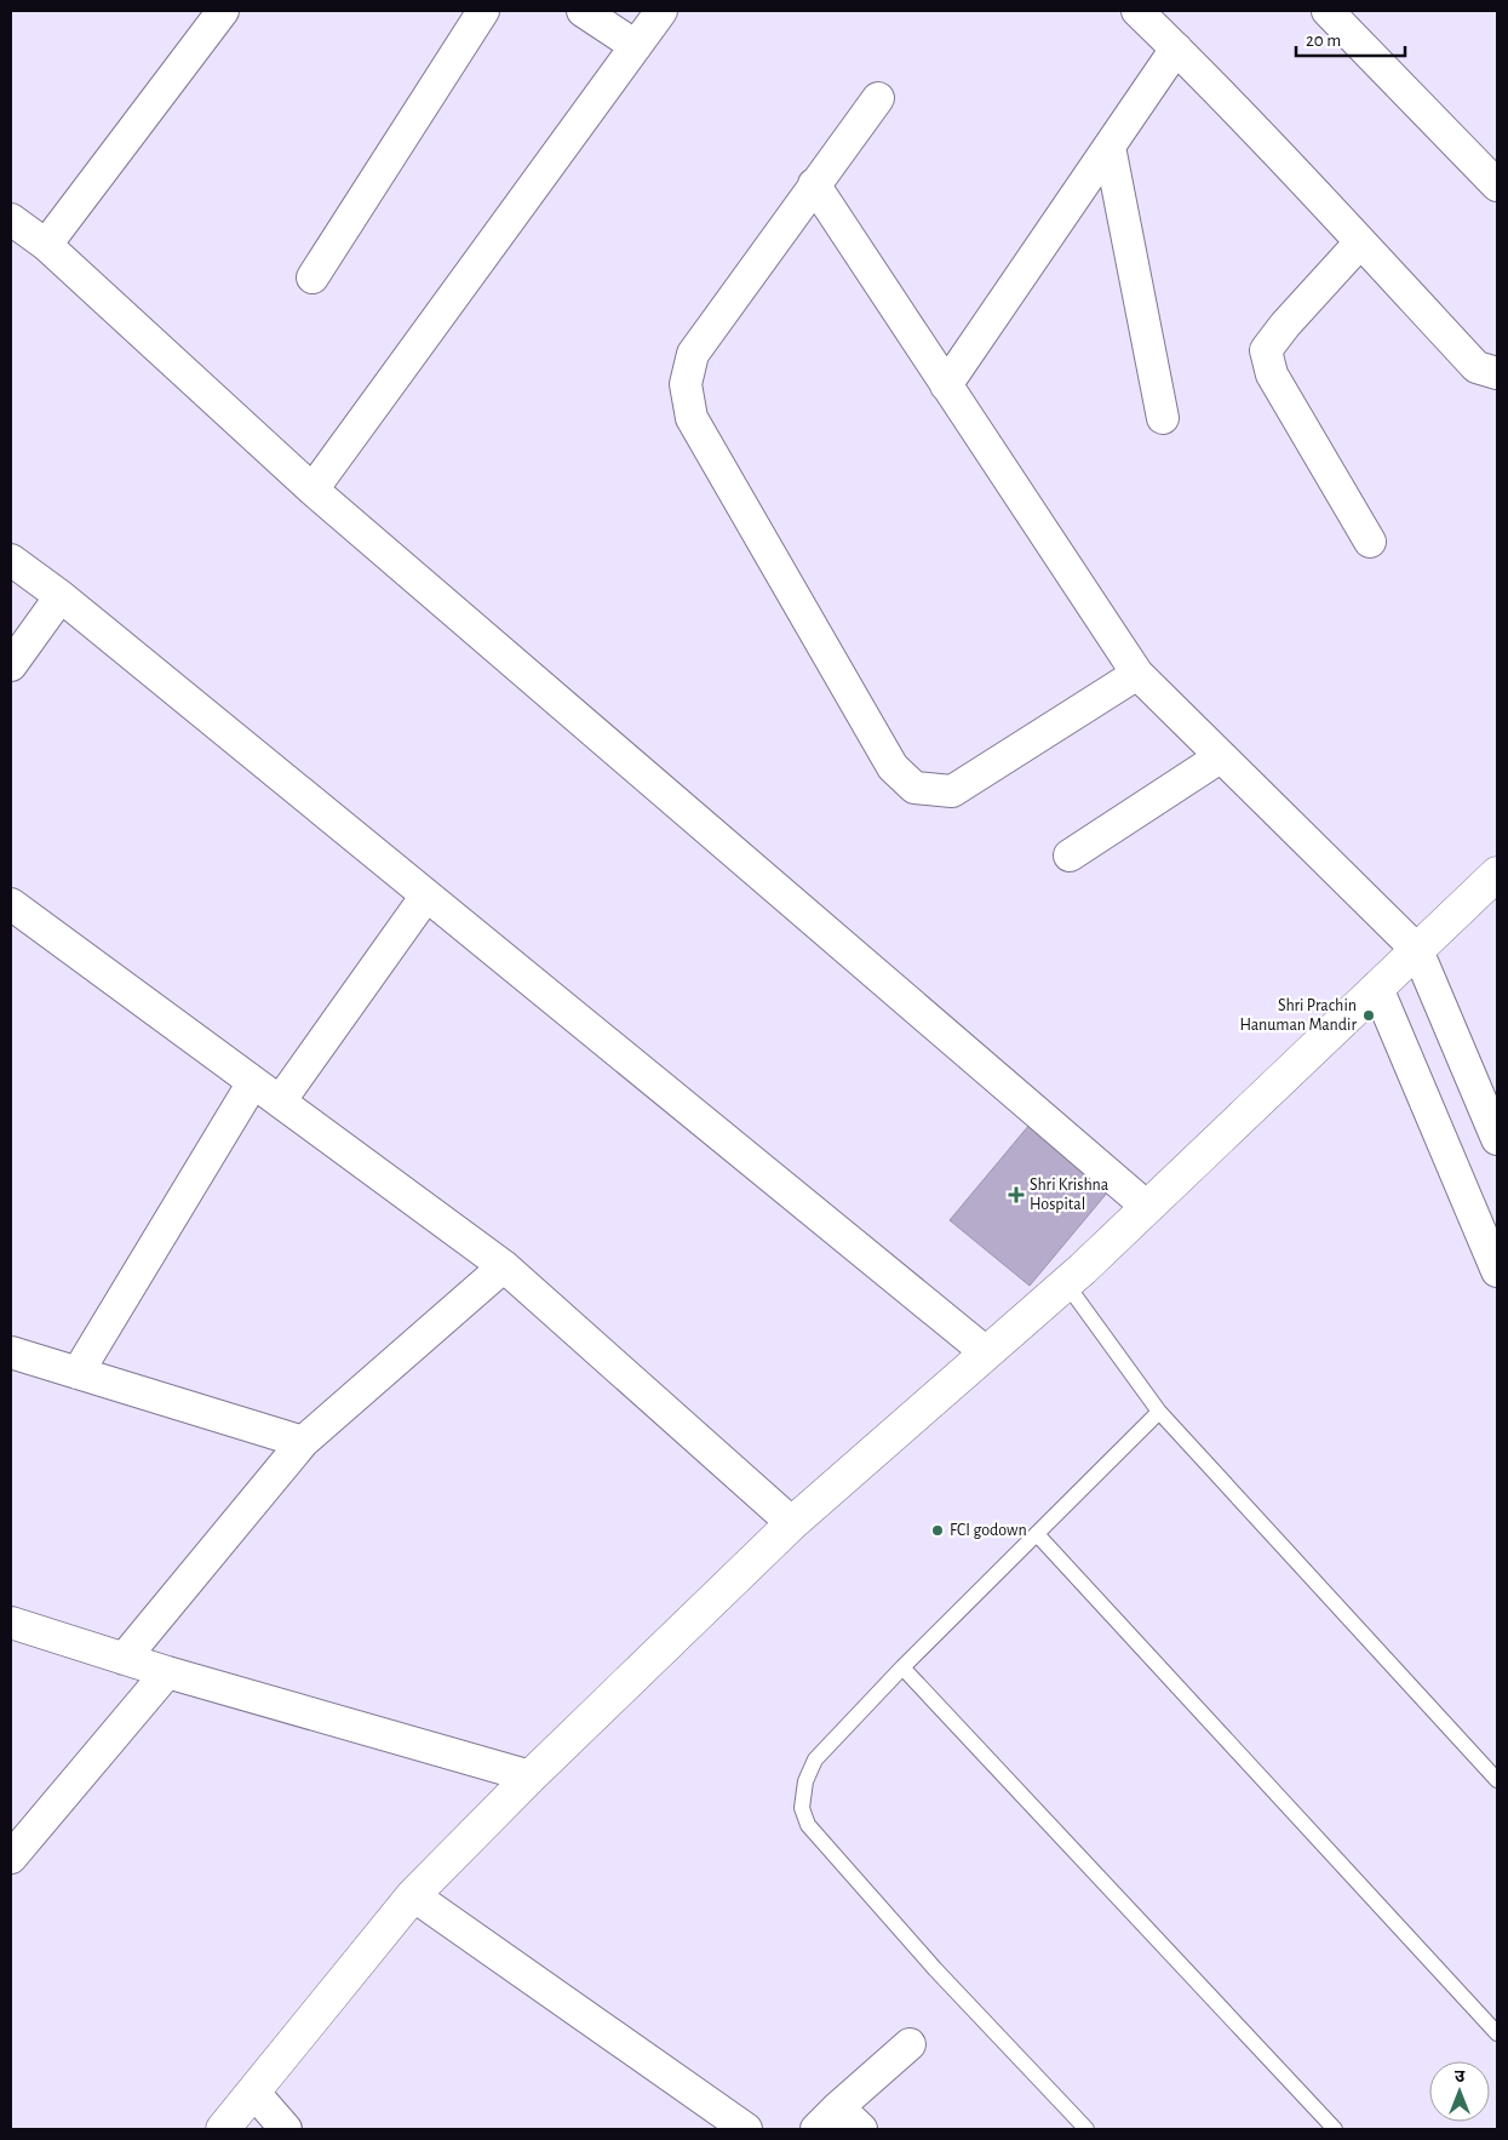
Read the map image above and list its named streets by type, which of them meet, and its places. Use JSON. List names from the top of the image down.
{
  "places": {
    "other": ["Shri Prachin Hanuman Mandir", "FCI godown"],
    "health": ["Shri Krishna Hospital"]
  },
  "scale_bar": "20 m",
  "north": "top"
}
